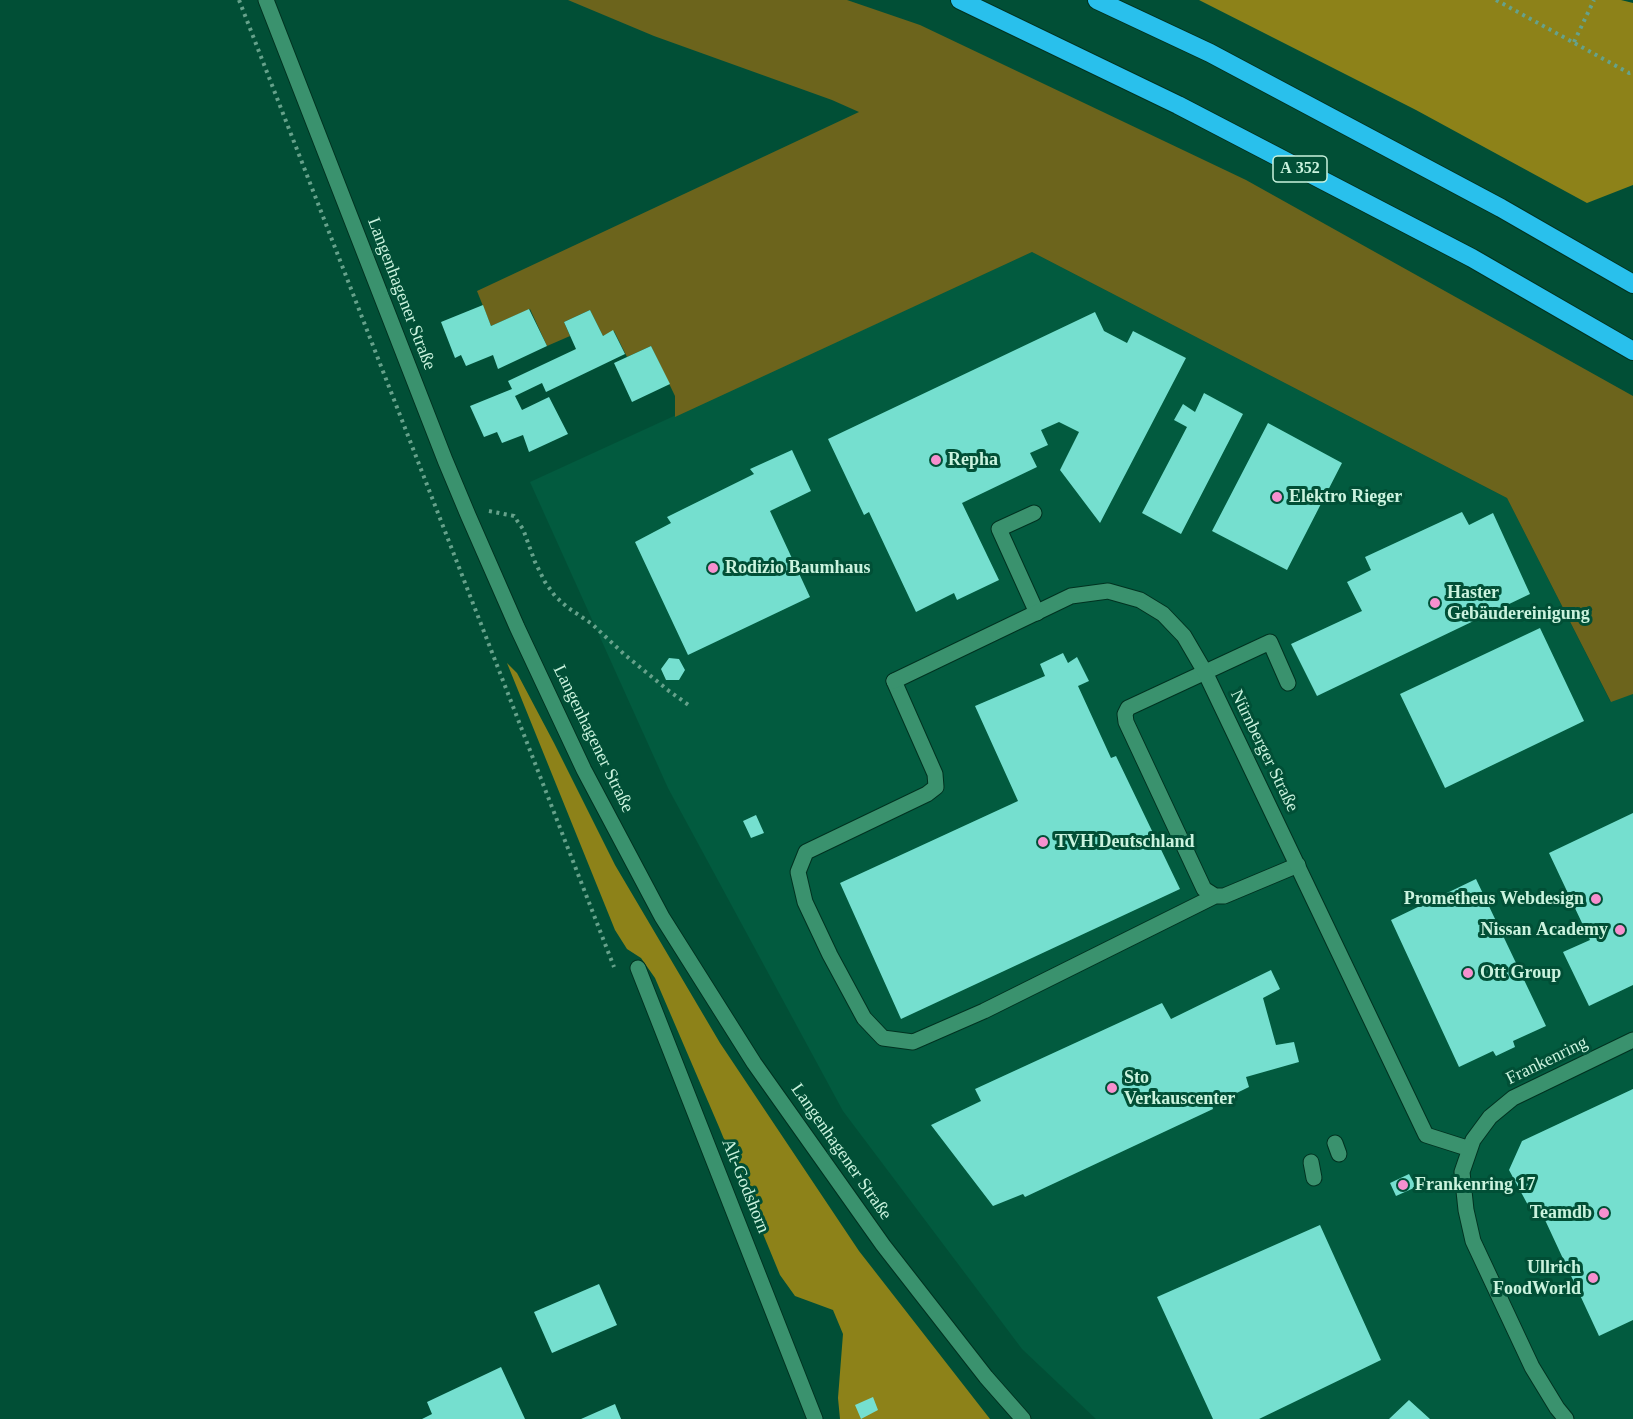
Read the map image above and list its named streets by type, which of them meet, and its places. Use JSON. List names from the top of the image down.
{
  "streets": {
    "highway": ["A 352"],
    "street": [
      "Langenhagener Straße",
      "Nürnberger Straße",
      "Frankenring",
      "Alt-Godshorn"
    ]
  },
  "crossings": [
    ["Nürnberger Straße", "Frankenring"]
  ],
  "places": [
    "Repha",
    "Elektro Rieger",
    "Rodizio Baumhaus",
    "Haster Gebäudereinigung",
    "TVH Deutschland",
    "Prometheus Webdesign",
    "Nissan Academy",
    "Ott Group",
    "Sto Verkauscenter",
    "Frankenring 17",
    "Teamdb",
    "Ullrich FoodWorld"
  ]
}
